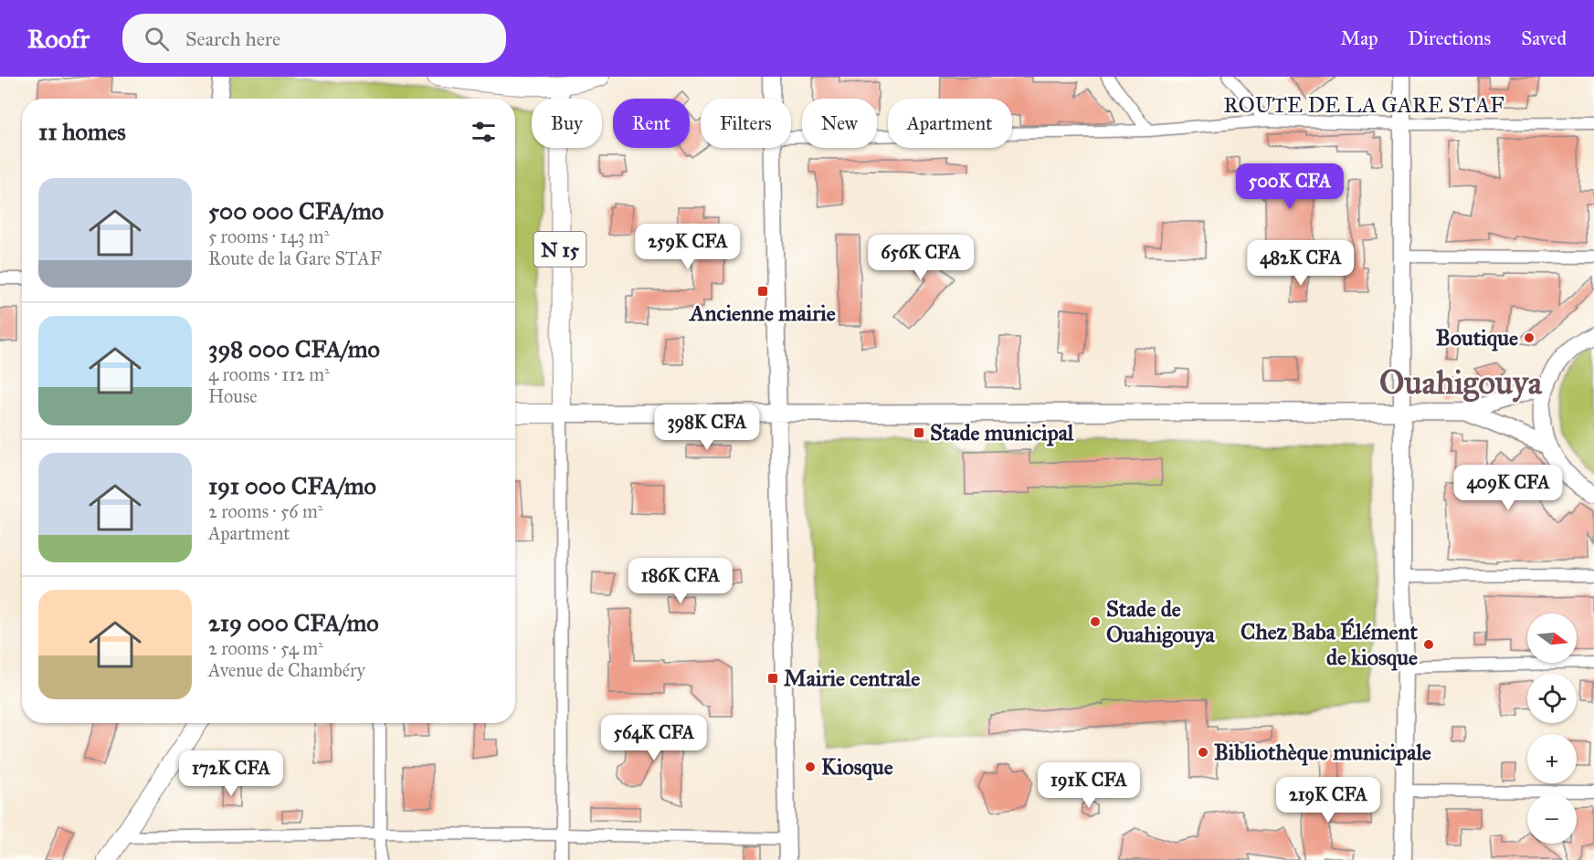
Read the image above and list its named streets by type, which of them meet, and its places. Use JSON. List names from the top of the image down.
{
  "streets": {
    "main road": ["N 15"],
    "street": ["ROUTE DE LA GARE STAF"]
  },
  "districts": ["Ouahigouya"],
  "places": {
    "transit": ["Ancienne mairie", "Stade municipal", "Mairie centrale"],
    "other": [
      "Boutique",
      "Stade de Ouahigouya",
      "Chez Baba Élément de kiosque",
      "Bibliothèque municipale",
      "Kiosque"
    ]
  },
  "north": "right",
  "page": {
    "header": "Roofr",
    "search": "Search here",
    "nav": ["Map", "Directions", "Saved"],
    "chip": [
      "Buy",
      "Rent",
      "Filters",
      "New",
      "Apartment"
    ],
    "heading": "11 homes",
    "price": [
      "500K CFA",
      "259K CFA",
      "656K CFA",
      "482K CFA",
      "398K CFA",
      "409K CFA",
      "186K CFA",
      "564K CFA",
      "172K CFA",
      "191K CFA",
      "219K CFA"
    ],
    "list": [
      {
        "name": "500 000 CFA/mo",
        "note": "5 rooms · 143 m² · Route de la Gare STAF"
      },
      {
        "name": "398 000 CFA/mo",
        "note": "4 rooms · 112 m² · House"
      },
      {
        "name": "191 000 CFA/mo",
        "note": "2 rooms · 56 m² · Apartment"
      },
      {
        "name": "219 000 CFA/mo",
        "note": "2 rooms · 54 m² · Avenue de Chambéry"
      }
    ],
    "map_buttons": ["+", "−"]
  }
}
